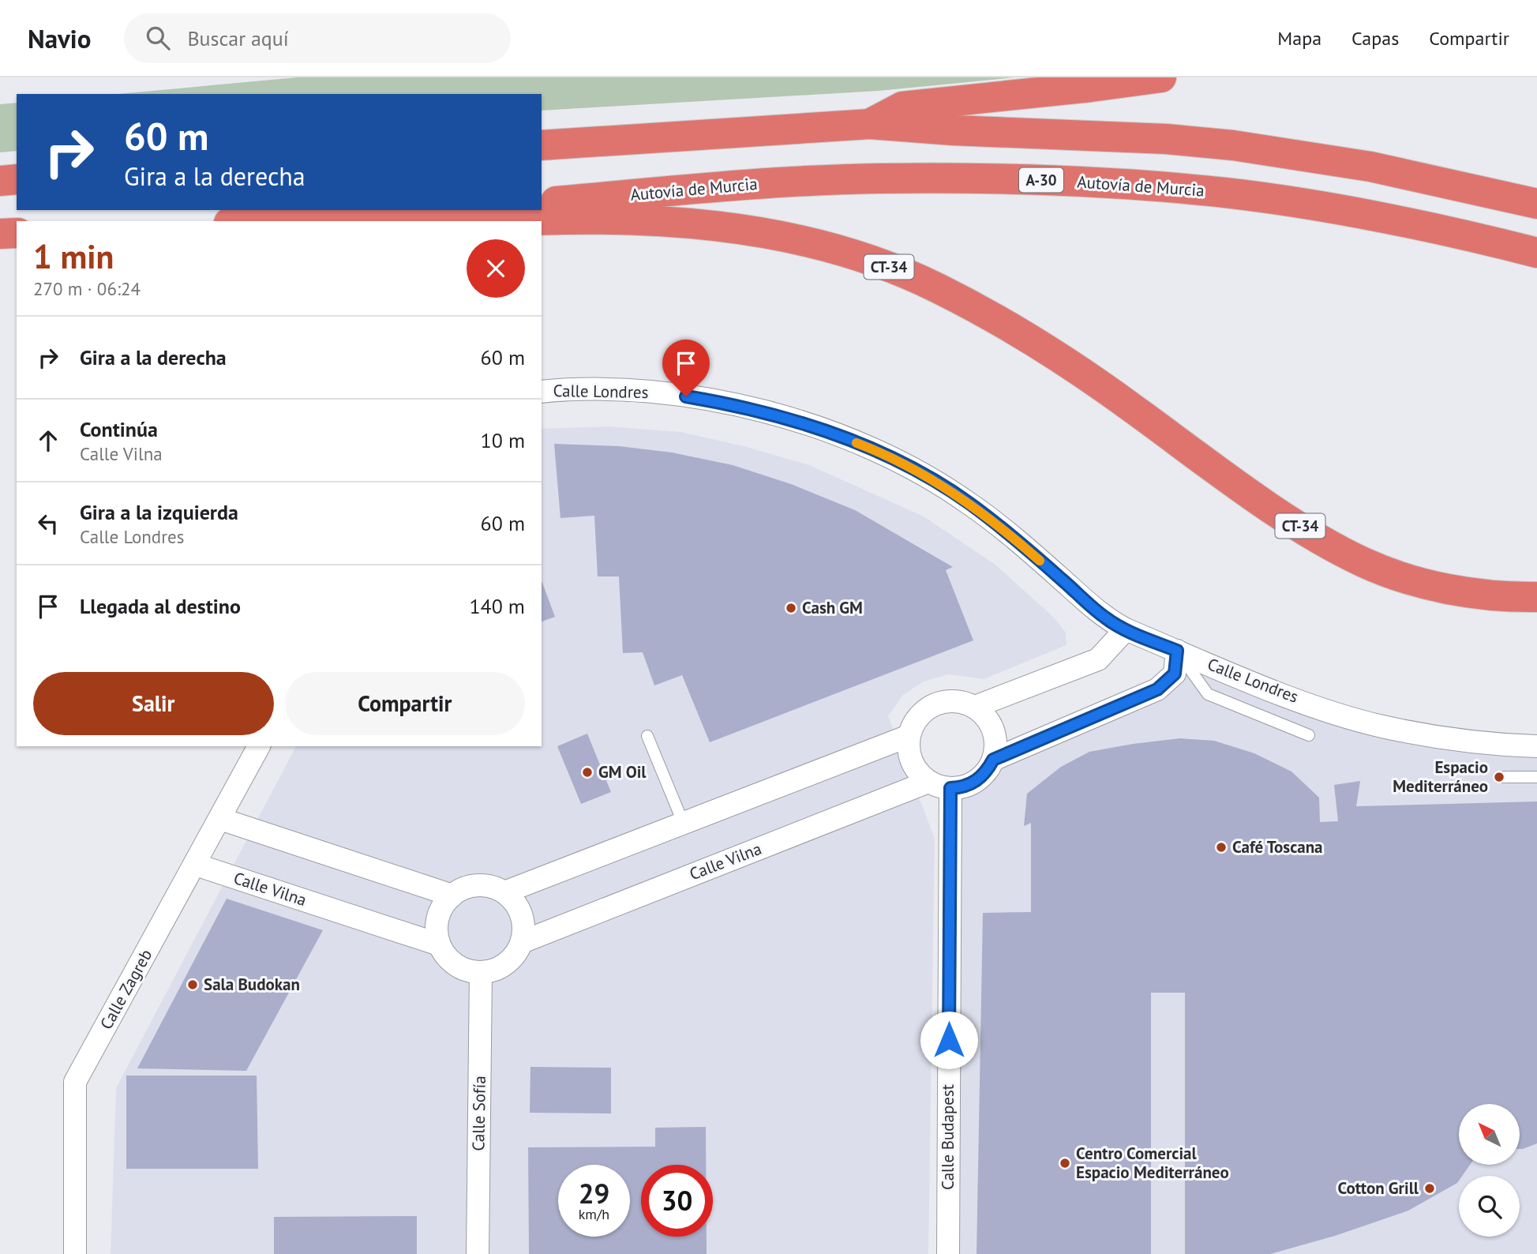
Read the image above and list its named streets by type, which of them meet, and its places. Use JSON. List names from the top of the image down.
{
  "streets": {
    "highway": ["A-30", "Autovía de Murcia", "CT-34"],
    "street": [
      "Calle Londres",
      "Calle Vilna",
      "Calle Zagreb",
      "Calle Sofía",
      "Calle Budapest"
    ]
  },
  "crossings": [
    ["Calle Vilna", "Calle Zagreb"],
    ["Calle Vilna", "Calle Sofía"],
    ["Calle Vilna", "Calle Budapest"]
  ],
  "places": [
    "Cash GM",
    "GM Oil",
    "Espacio Mediterráneo",
    "Café Toscana",
    "Sala Budokan",
    "Centro Comercial Espacio Mediterráneo",
    "Cotton Grill"
  ],
  "north": "top left",
  "page": {
    "header": "Navio",
    "search": "Buscar aquí",
    "nav": ["Mapa", "Capas", "Compartir"],
    "turn": ["60 m", "Gira a la derecha"],
    "heading": ["1 min", "270 m · 06:24"],
    "list": [
      {
        "name": "Gira a la derecha",
        "value": "60 m"
      },
      {
        "name": "Continúa",
        "note": "Calle Vilna",
        "value": "10 m"
      },
      {
        "name": "Gira a la izquierda",
        "note": "Calle Londres",
        "value": "60 m"
      },
      {
        "name": "Llegada al destino",
        "value": "140 m"
      }
    ],
    "buttons": ["Salir", "Compartir"],
    "speed": "29 km/h",
    "limit": "30"
  }
}
